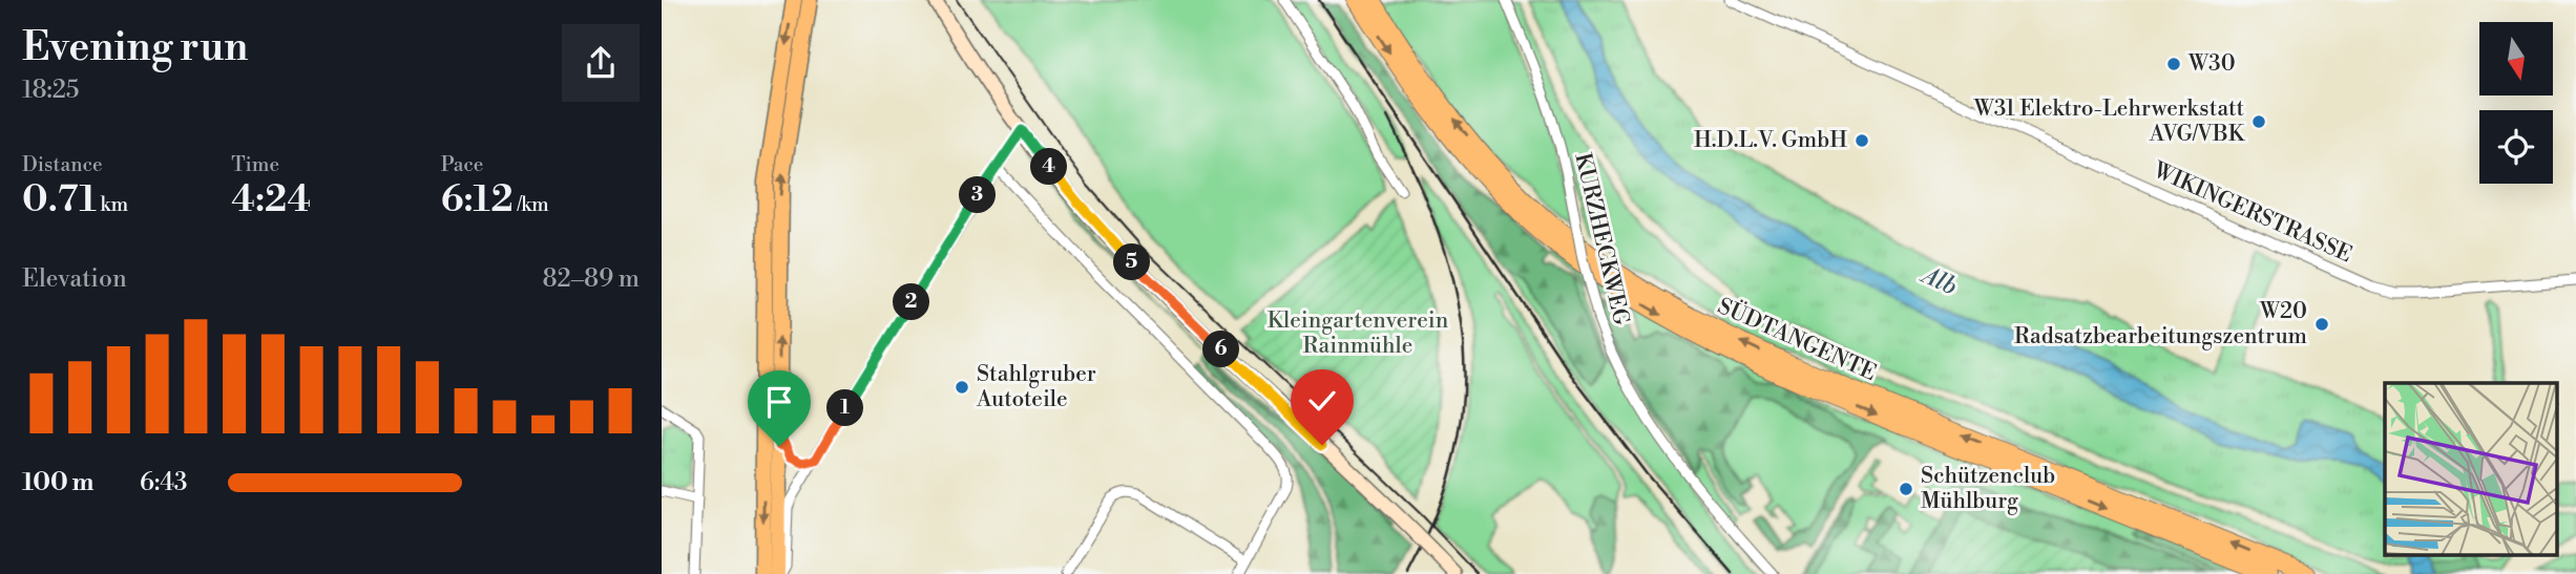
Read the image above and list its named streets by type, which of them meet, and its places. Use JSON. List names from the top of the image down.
{
  "streets": {
    "highway": ["SÜDTANGENTE"],
    "street": ["WIKINGERSTRASSE", "KURZHECKWEG"]
  },
  "water": ["Alb"],
  "parks": ["Kleingartenverein Rainmühle"],
  "places": [
    "W30",
    "W31 Elektro-Lehrwerkstatt AVG/VBK",
    "H.D.L.V. GmbH",
    "W20 Radsatzbearbeitungszentrum",
    "Stahlgruber Autoteile",
    "Schützenclub Mühlburg"
  ],
  "north": "bottom",
  "page": {
    "heading": ["Evening run", "18:25"],
    "stats": [
      ["Distance", "0.71 km"],
      ["Time", "4:24"],
      ["Pace", "6:12 /km"]
    ],
    "pins": [
      "4",
      "3",
      "5",
      "2",
      "6",
      "1"
    ],
    "chart": ["Elevation", "82–89 m"],
    "list": [
      {
        "name": "100 m",
        "note": "6:43"
      }
    ]
  }
}
